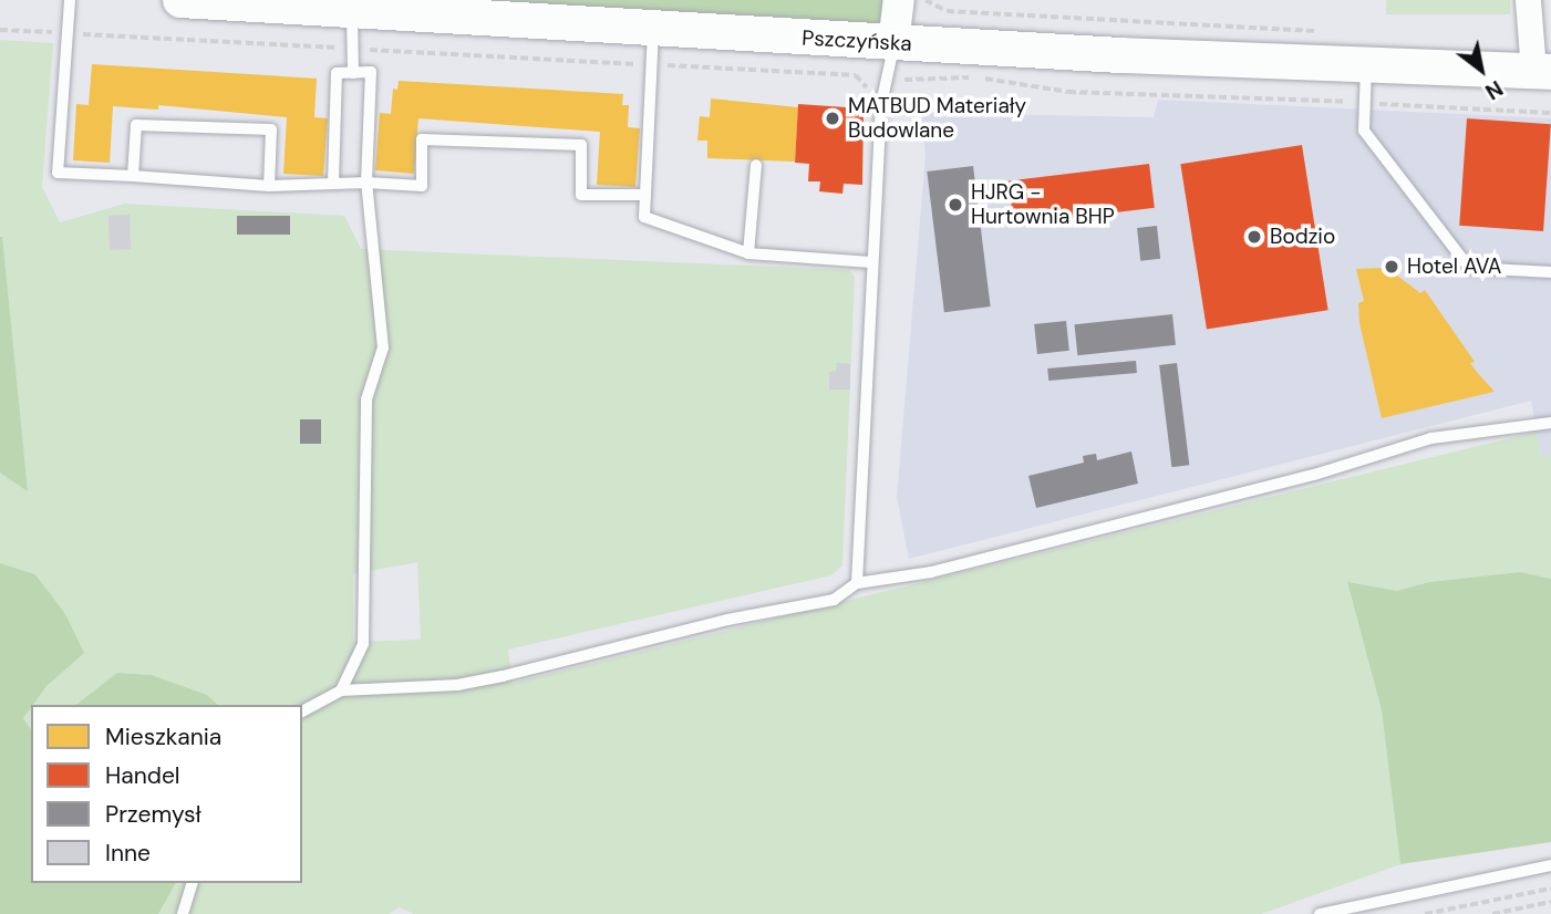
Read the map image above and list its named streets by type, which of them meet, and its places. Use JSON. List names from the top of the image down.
{
  "streets": {
    "main road": ["Pszczyńska"]
  },
  "places": [
    "MATBUD Materiały Budowlane",
    "HJRG - Hurtownia BHP",
    "Bodzio",
    "Hotel AVA"
  ],
  "legend": [
    "Mieszkania",
    "Handel",
    "Przemysł",
    "Inne"
  ],
  "north": "bottom right"
}
